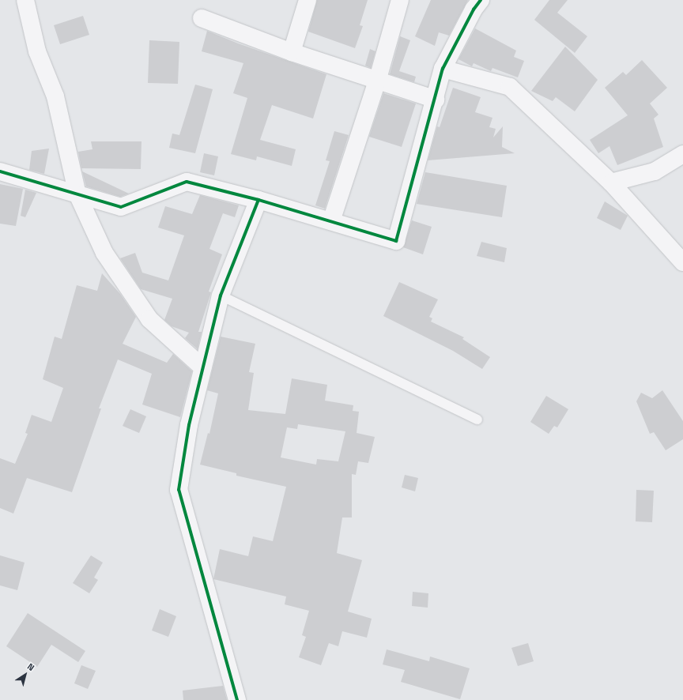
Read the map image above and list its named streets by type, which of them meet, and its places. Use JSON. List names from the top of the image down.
{
  "north": "top right"
}
